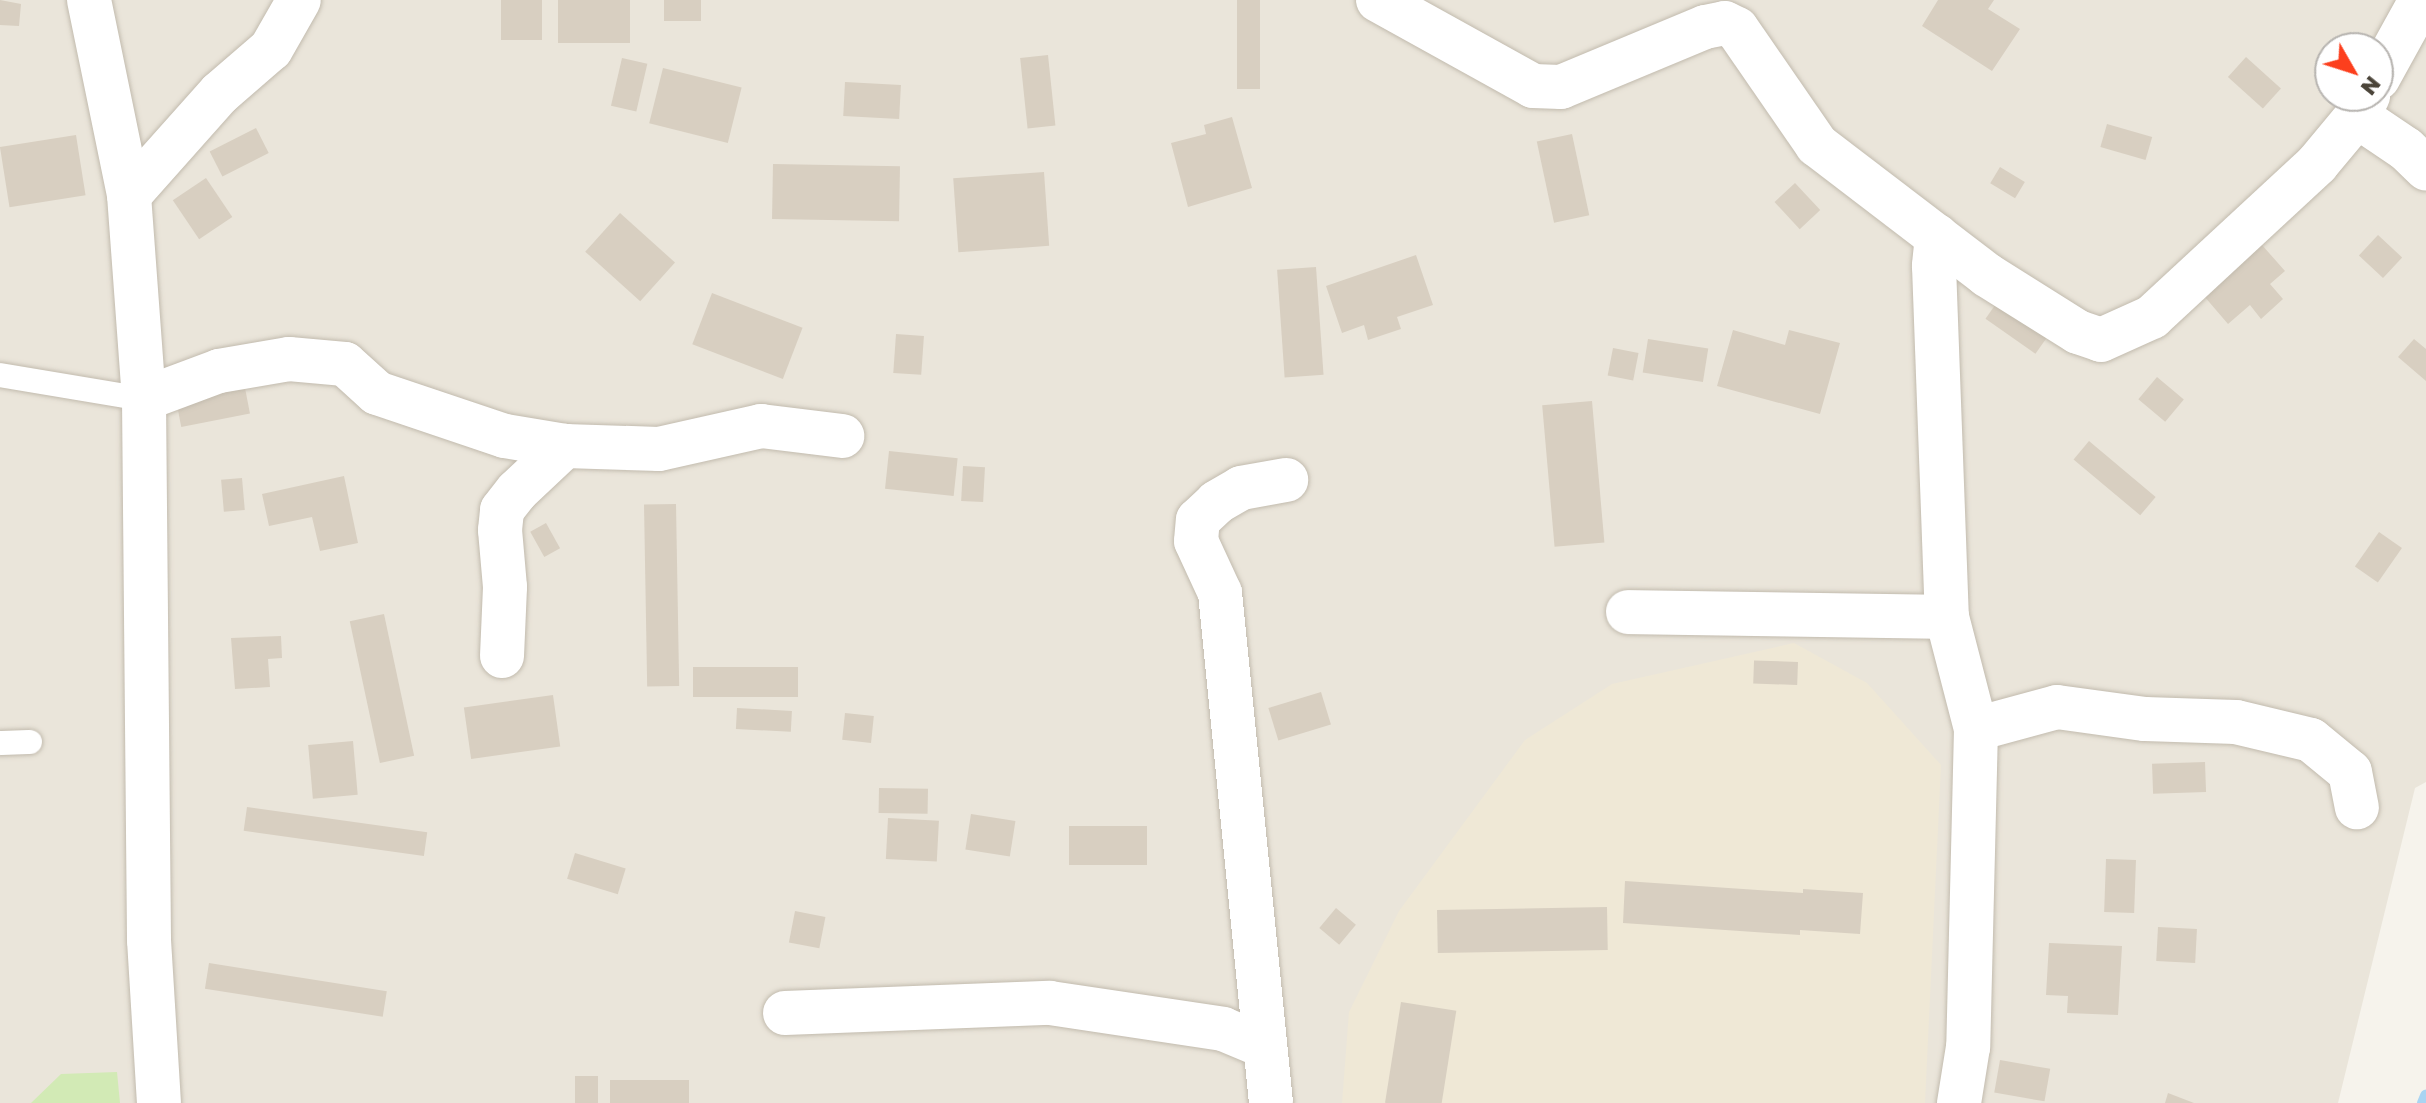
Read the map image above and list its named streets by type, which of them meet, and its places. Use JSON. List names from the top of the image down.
{
  "north": "bottom right"
}
